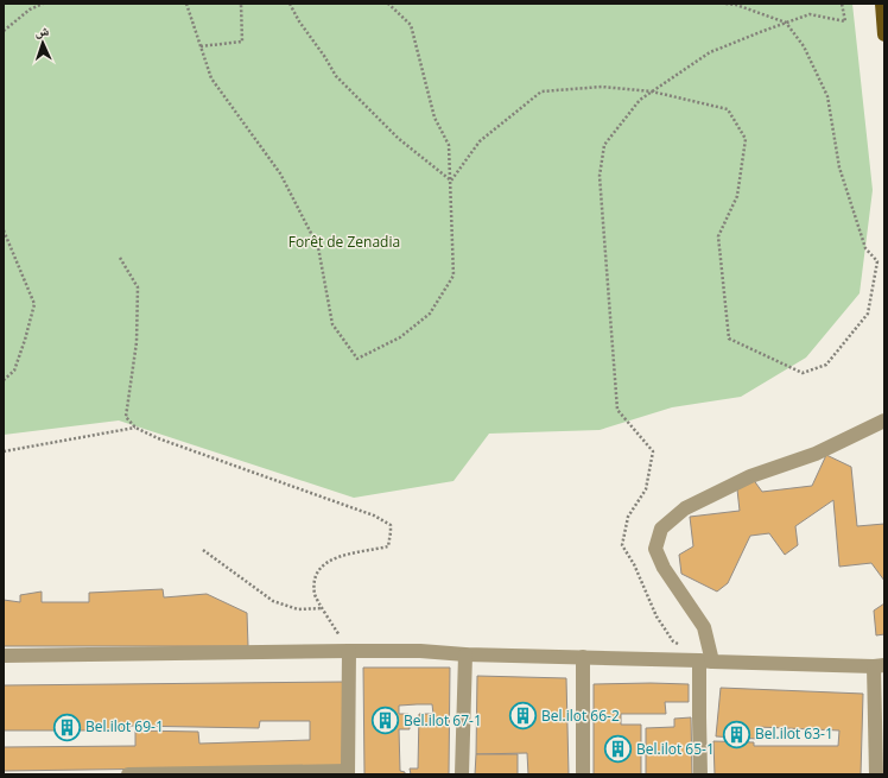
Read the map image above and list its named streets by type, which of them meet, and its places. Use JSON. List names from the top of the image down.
{
  "parks": ["Forêt de Zenadia"],
  "places": {
    "building": [
      "Bel.ilot 66-2",
      "Bel.ilot 67-1",
      "Bel.ilot 69-1",
      "Bel.ilot 63-1",
      "Bel.ilot 65-1"
    ]
  },
  "north": "top"
}
